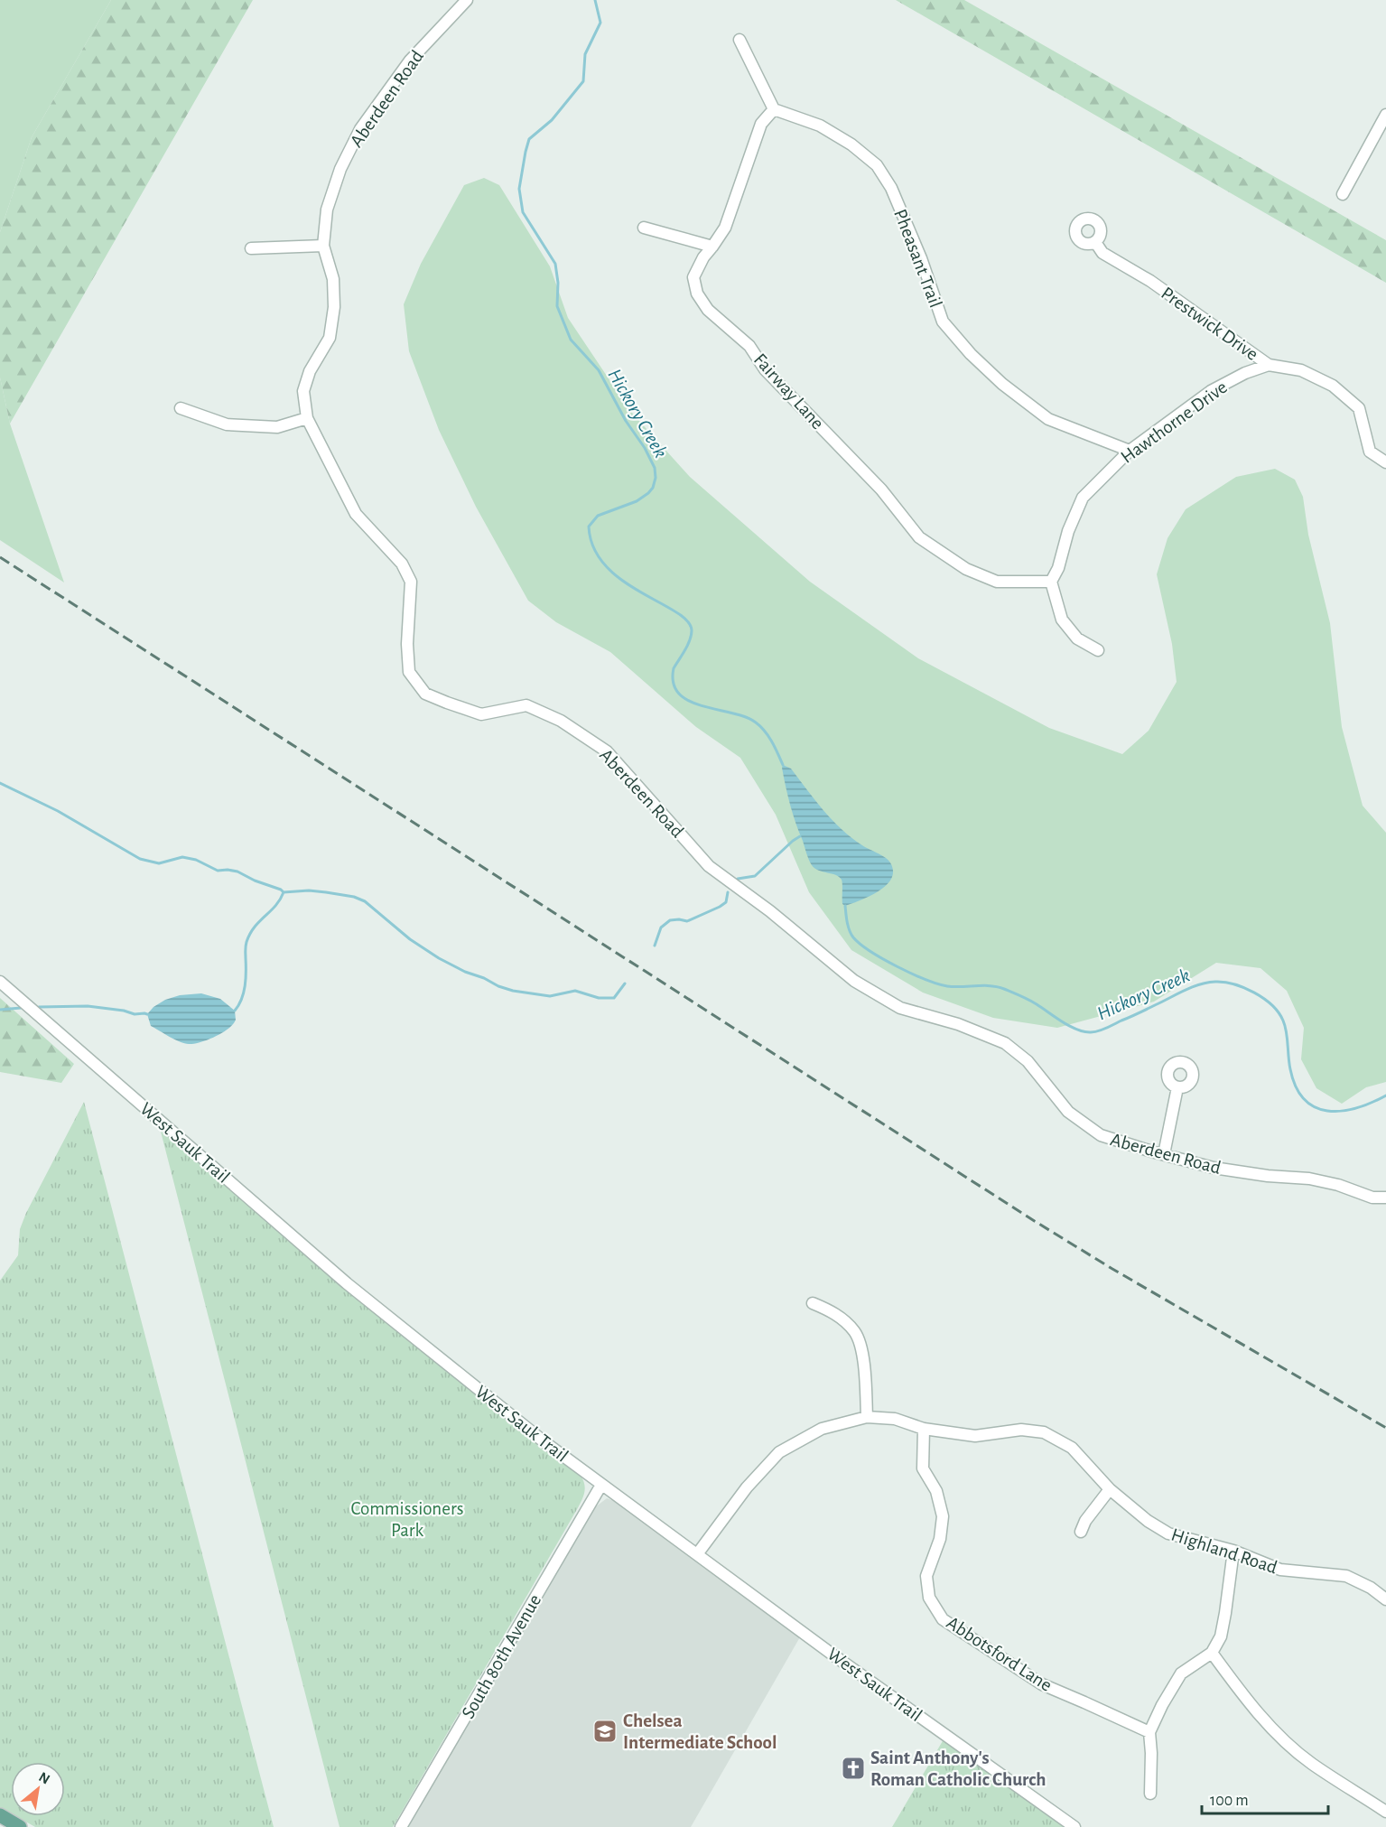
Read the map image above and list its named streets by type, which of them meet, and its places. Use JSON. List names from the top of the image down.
{
  "streets": {
    "street": [
      "Aberdeen Road",
      "Pheasant Trail",
      "Prestwick Drive",
      "Fairway Lane",
      "Hawthorne Drive",
      "West Sauk Trail",
      "Highland Road",
      "Abbotsford Lane",
      "South 80th Avenue"
    ]
  },
  "crossings": [
    ["Pheasant Trail", "Fairway Lane"],
    ["Pheasant Trail", "Hawthorne Drive"],
    ["Prestwick Drive", "Hawthorne Drive"],
    ["Fairway Lane", "Hawthorne Drive"],
    ["West Sauk Trail", "Highland Road"],
    ["West Sauk Trail", "South 80th Avenue"],
    ["Highland Road", "Abbotsford Lane"]
  ],
  "water": ["Hickory Creek"],
  "parks": ["Commissioners Park"],
  "places": {
    "school or university": ["Chelsea Intermediate School"],
    "church": ["Saint Anthony's Roman Catholic Church"]
  },
  "scale_bar": "100 m",
  "north": "top right"
}
